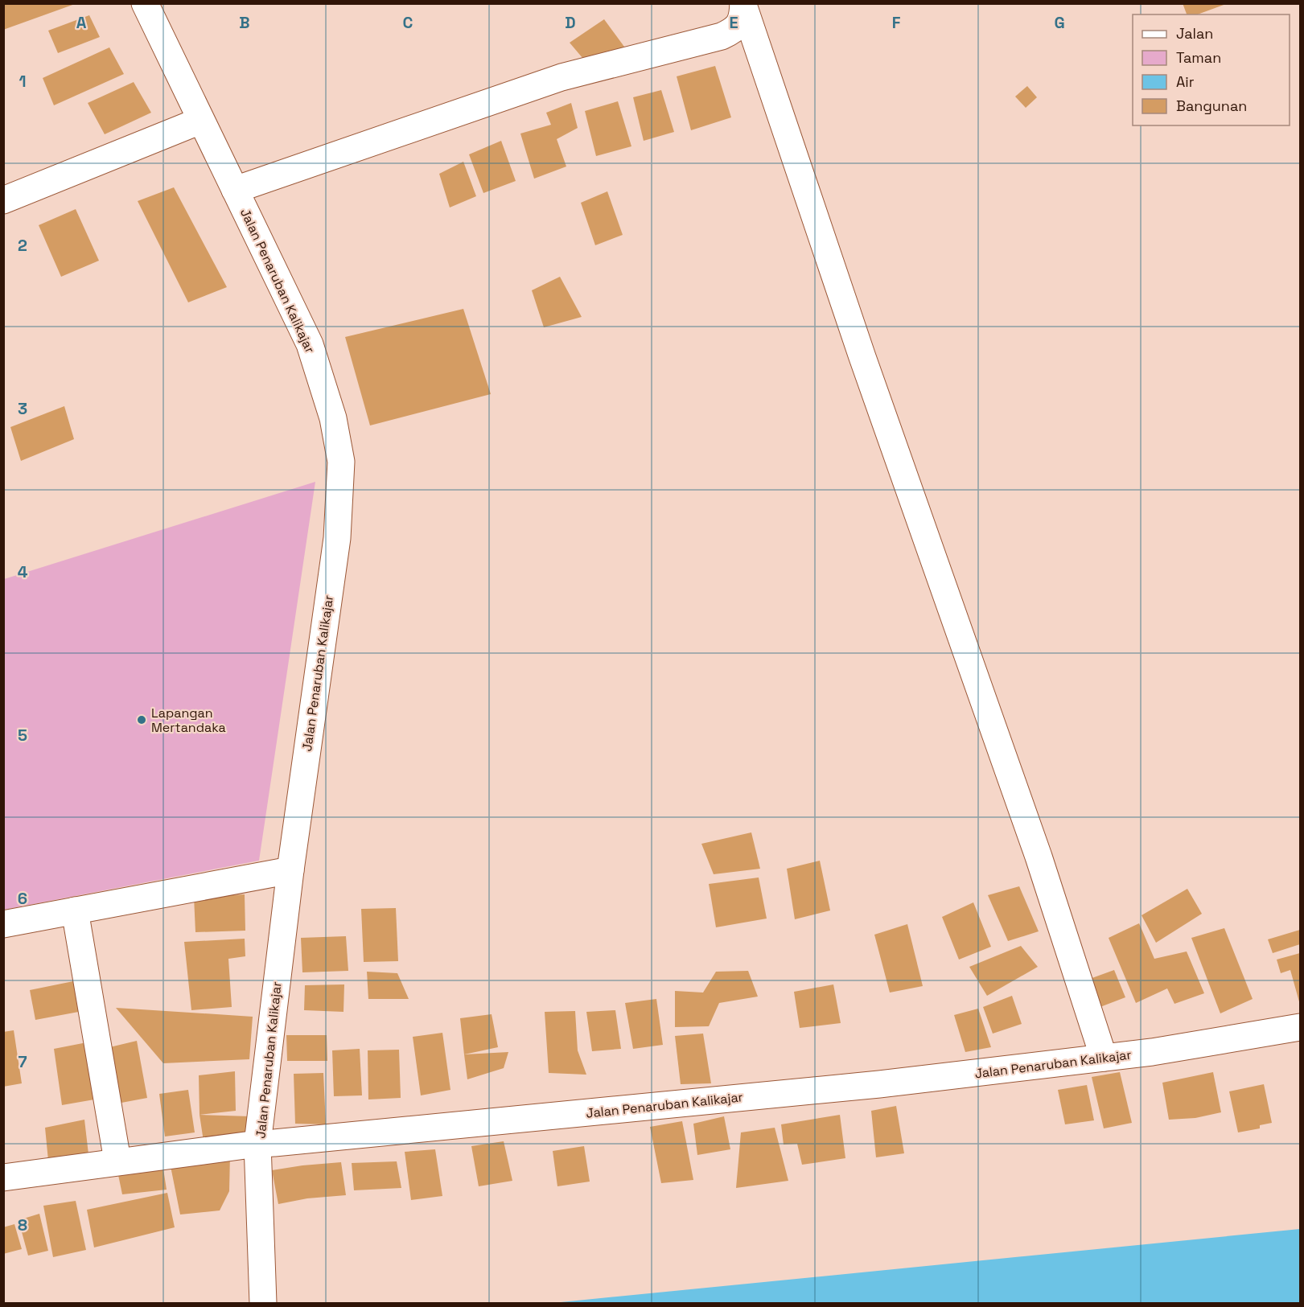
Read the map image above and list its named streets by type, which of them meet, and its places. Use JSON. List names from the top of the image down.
{
  "streets": {
    "street": ["Jalan Penaruban Kalikajar"]
  },
  "places": ["Lapangan Mertandaka"],
  "legend": [
    "Jalan",
    "Taman",
    "Air",
    "Bangunan"
  ],
  "grid": {
    "columns": [
      "A",
      "B",
      "C",
      "D",
      "E",
      "F",
      "G"
    ],
    "rows": [
      "1",
      "2",
      "3",
      "4",
      "5",
      "6",
      "7",
      "8"
    ]
  }
}
